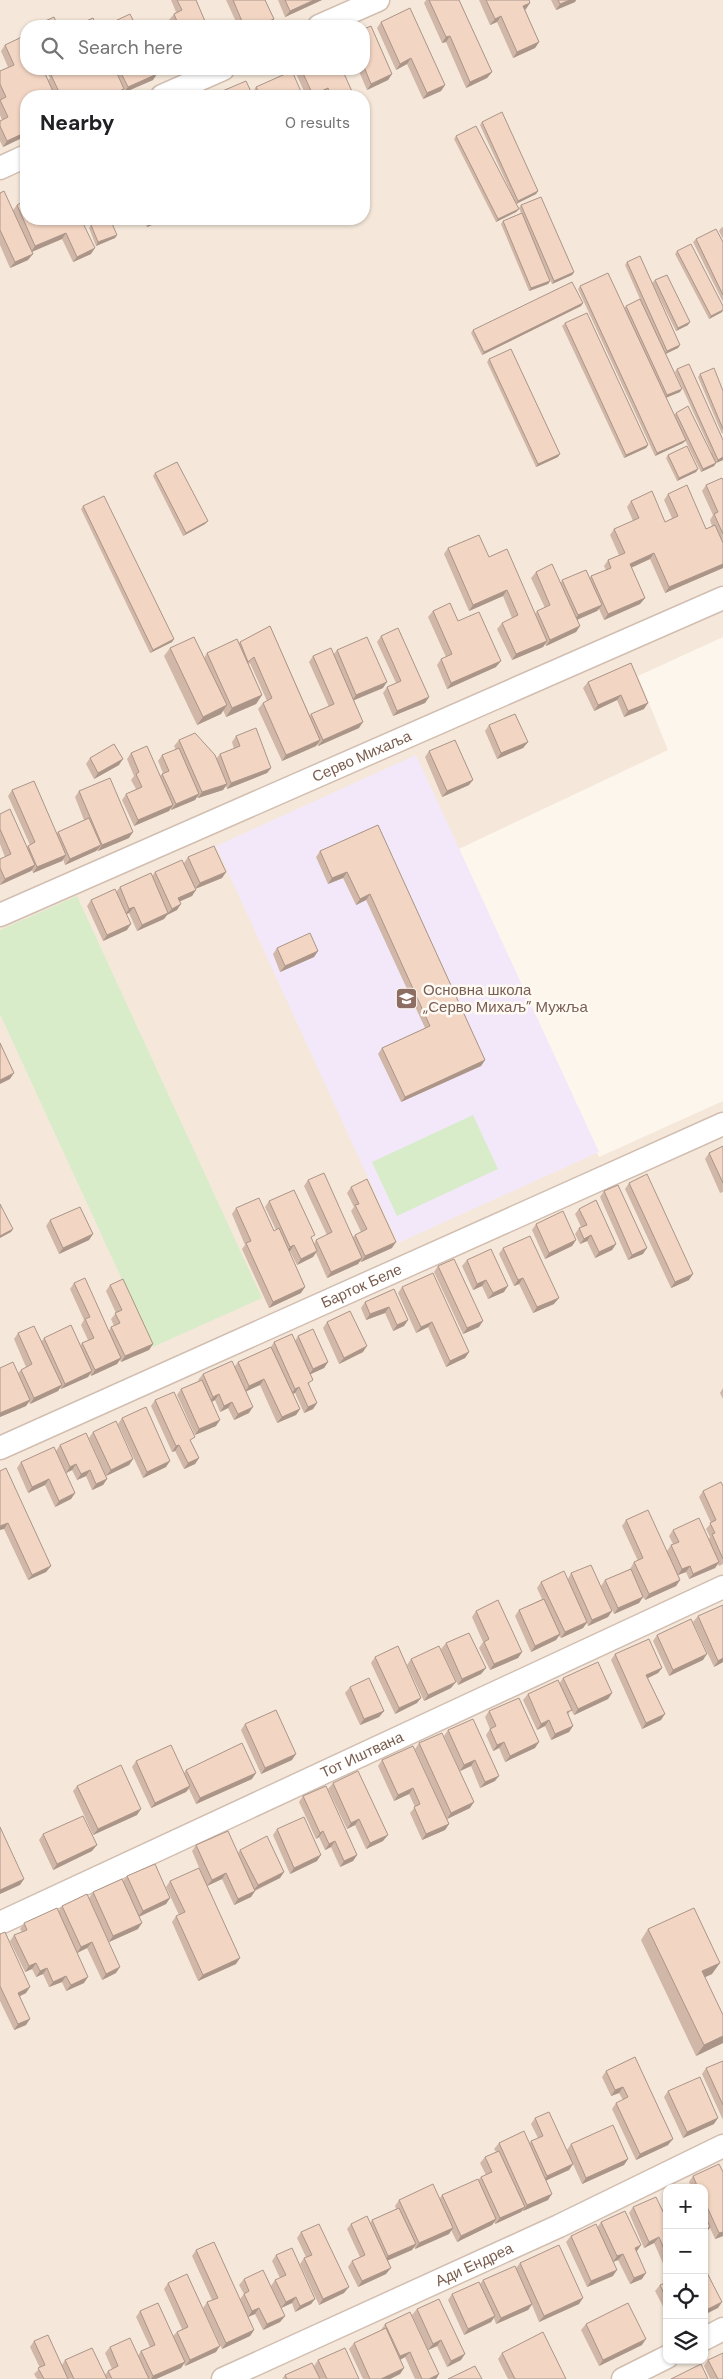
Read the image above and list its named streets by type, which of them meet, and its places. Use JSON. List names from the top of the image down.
{
  "streets": {
    "street": [
      "Серво Михаља",
      "Барток Беле",
      "Тот Иштвана",
      "Ади Ендреа"
    ]
  },
  "places": {
    "school or university": ["Основна школа „Серво Михаљ” Мужља"]
  },
  "page": {
    "search": "Search here",
    "heading": ["Nearby", "0 results"],
    "map_buttons": ["+", "−"]
  }
}
